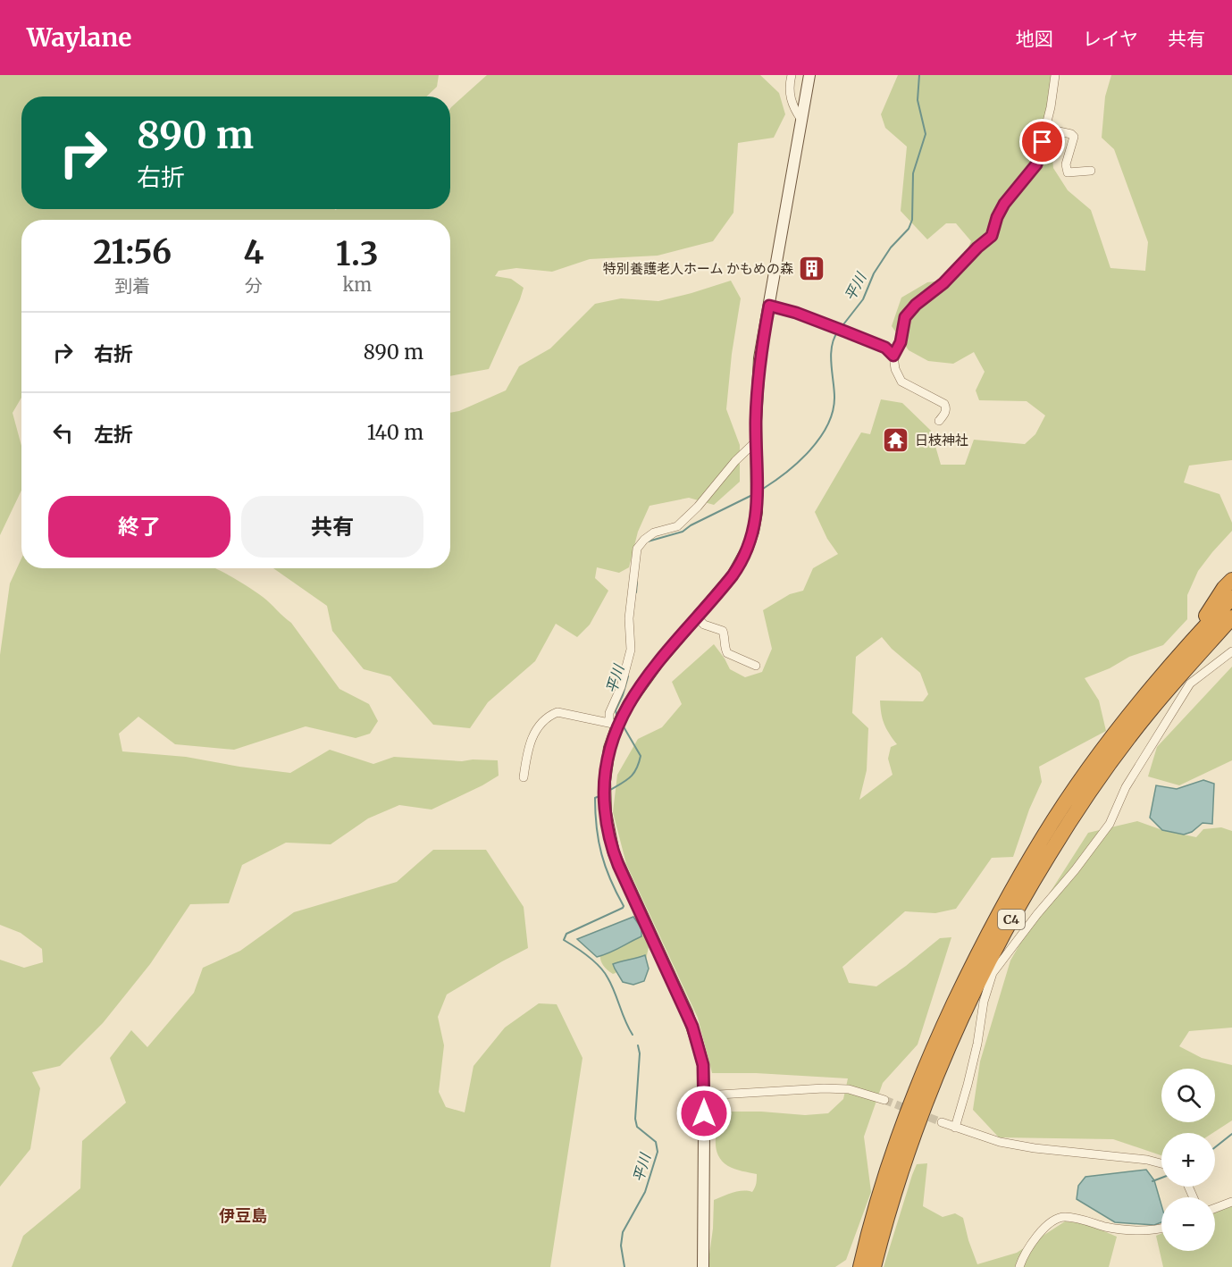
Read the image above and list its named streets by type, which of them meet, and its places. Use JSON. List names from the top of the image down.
{
  "streets": {
    "highway": ["C4"]
  },
  "districts": ["伊豆島"],
  "water": ["平川"],
  "places": {
    "building": ["特別養護老人ホーム かもめの森"],
    "temple": ["日枝神社"]
  },
  "page": {
    "header": "Waylane",
    "nav": ["地図", "レイヤ", "共有"],
    "turn": ["890 m", "右折"],
    "eta": [
      "21:56",
      "到着",
      "4",
      "分",
      "1.3",
      "km"
    ],
    "list": [
      {
        "name": "右折",
        "value": "890 m"
      },
      {
        "name": "左折",
        "value": "140 m"
      }
    ],
    "buttons": ["終了", "共有"],
    "map_buttons": ["+", "−"]
  }
}
